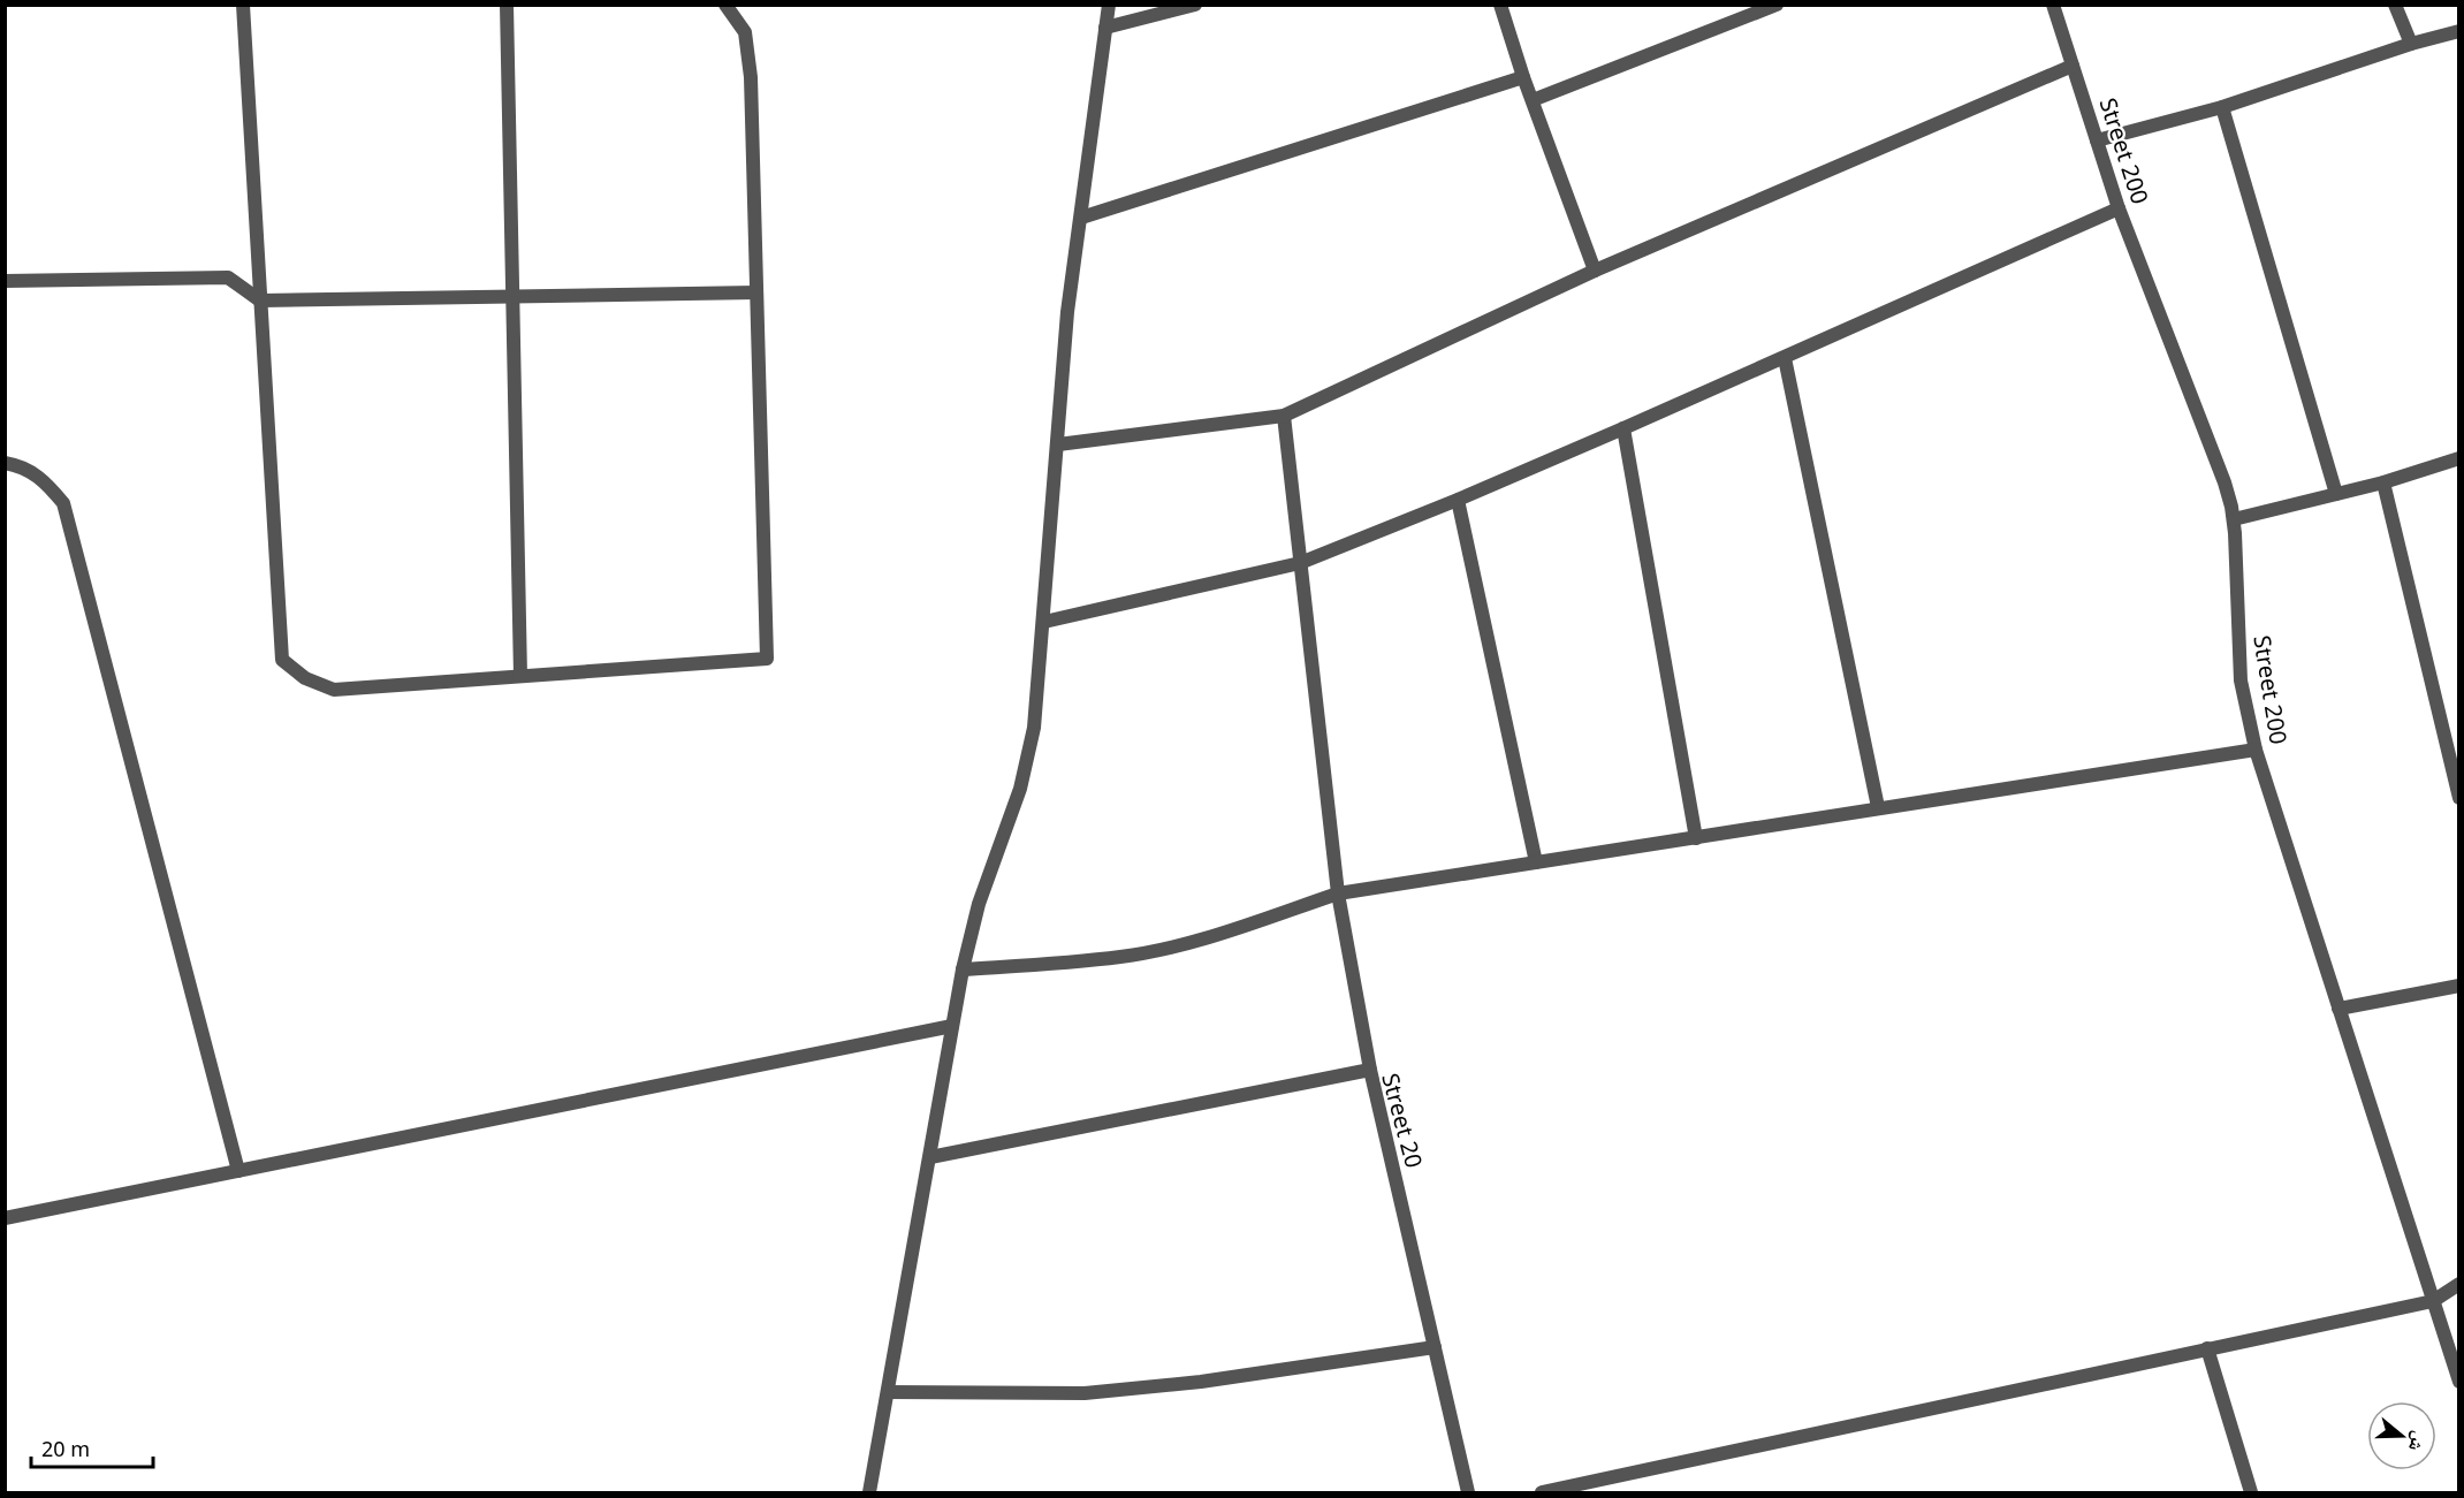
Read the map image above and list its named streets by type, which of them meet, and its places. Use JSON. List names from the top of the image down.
{
  "streets": {
    "street": ["Street 200", "Street 20"]
  },
  "scale_bar": "20 m",
  "north": "right"
}
